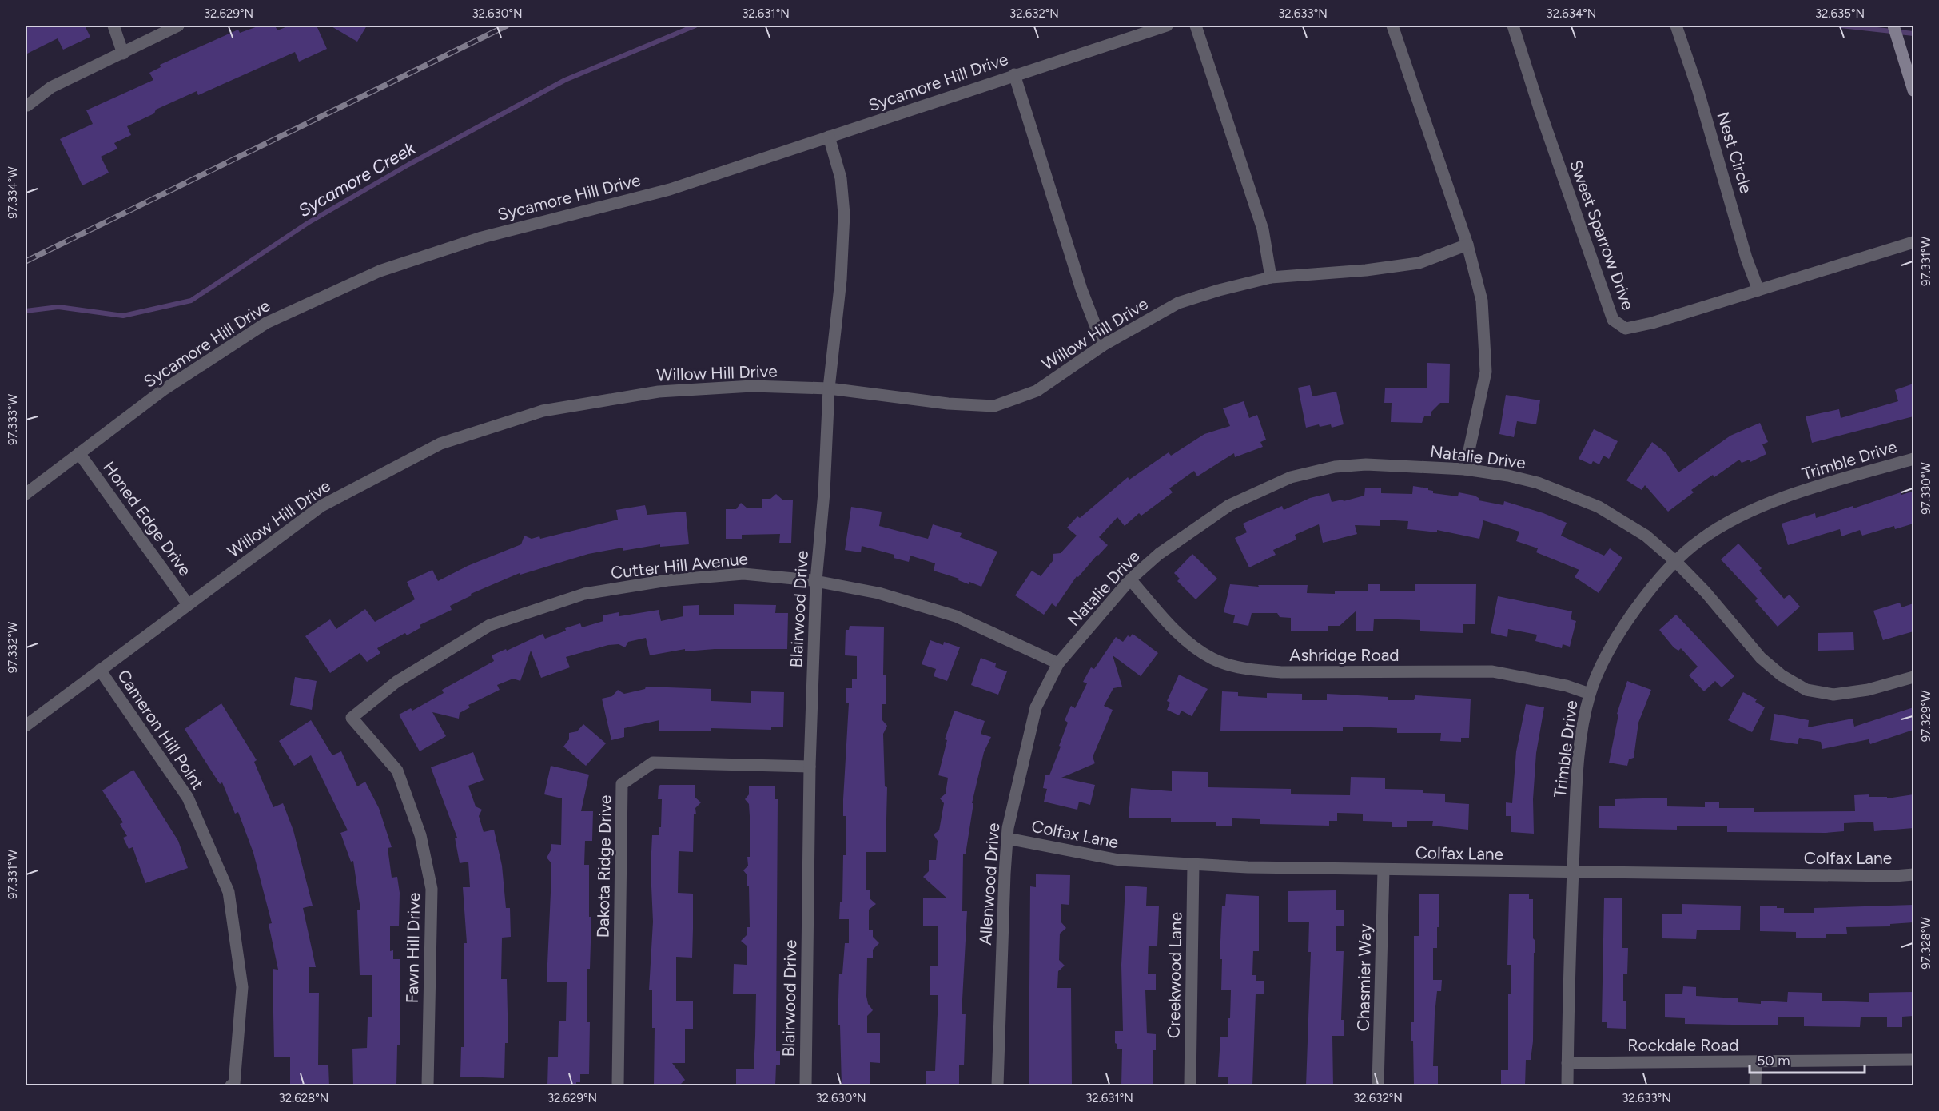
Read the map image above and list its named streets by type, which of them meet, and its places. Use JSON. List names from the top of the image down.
{
  "streets": {
    "street": [
      "Sycamore Hill Drive",
      "Nest Circle",
      "Sweet Sparrow Drive",
      "Willow Hill Drive",
      "Natalie Drive",
      "Trimble Drive",
      "Honed Edge Drive",
      "Cutter Hill Avenue",
      "Blairwood Drive",
      "Ashridge Road",
      "Cameron Hill Point",
      "Colfax Lane",
      "Dakota Ridge Drive",
      "Allenwood Drive",
      "Fawn Hill Drive",
      "Creekwood Lane",
      "Chasmier Way",
      "Rockdale Road"
    ]
  },
  "crossings": [
    ["Sycamore Hill Drive", "Honed Edge Drive"],
    ["Sycamore Hill Drive", "Blairwood Drive"],
    ["Nest Circle", "Sweet Sparrow Drive"],
    ["Willow Hill Drive", "Honed Edge Drive"],
    ["Willow Hill Drive", "Blairwood Drive"],
    ["Willow Hill Drive", "Cameron Hill Point"],
    ["Natalie Drive", "Trimble Drive"],
    ["Natalie Drive", "Cutter Hill Avenue"],
    ["Natalie Drive", "Ashridge Road"],
    ["Natalie Drive", "Allenwood Drive"],
    ["Trimble Drive", "Ashridge Road"],
    ["Trimble Drive", "Colfax Lane"],
    ["Trimble Drive", "Rockdale Road"],
    ["Cutter Hill Avenue", "Blairwood Drive"],
    ["Cutter Hill Avenue", "Allenwood Drive"],
    ["Cutter Hill Avenue", "Fawn Hill Drive"],
    ["Blairwood Drive", "Dakota Ridge Drive"],
    ["Colfax Lane", "Allenwood Drive"],
    ["Colfax Lane", "Creekwood Lane"],
    ["Colfax Lane", "Chasmier Way"]
  ],
  "water": ["Sycamore Creek"],
  "scale_bar": "50 m",
  "coordinates": [
    "32.629°N",
    "32.630°N",
    "32.631°N",
    "32.632°N",
    "32.633°N",
    "32.634°N",
    "32.635°N",
    "97.334°W",
    "97.331°W",
    "97.333°W",
    "97.330°W",
    "97.332°W",
    "97.329°W",
    "97.328°W",
    "32.628°N"
  ]
}
